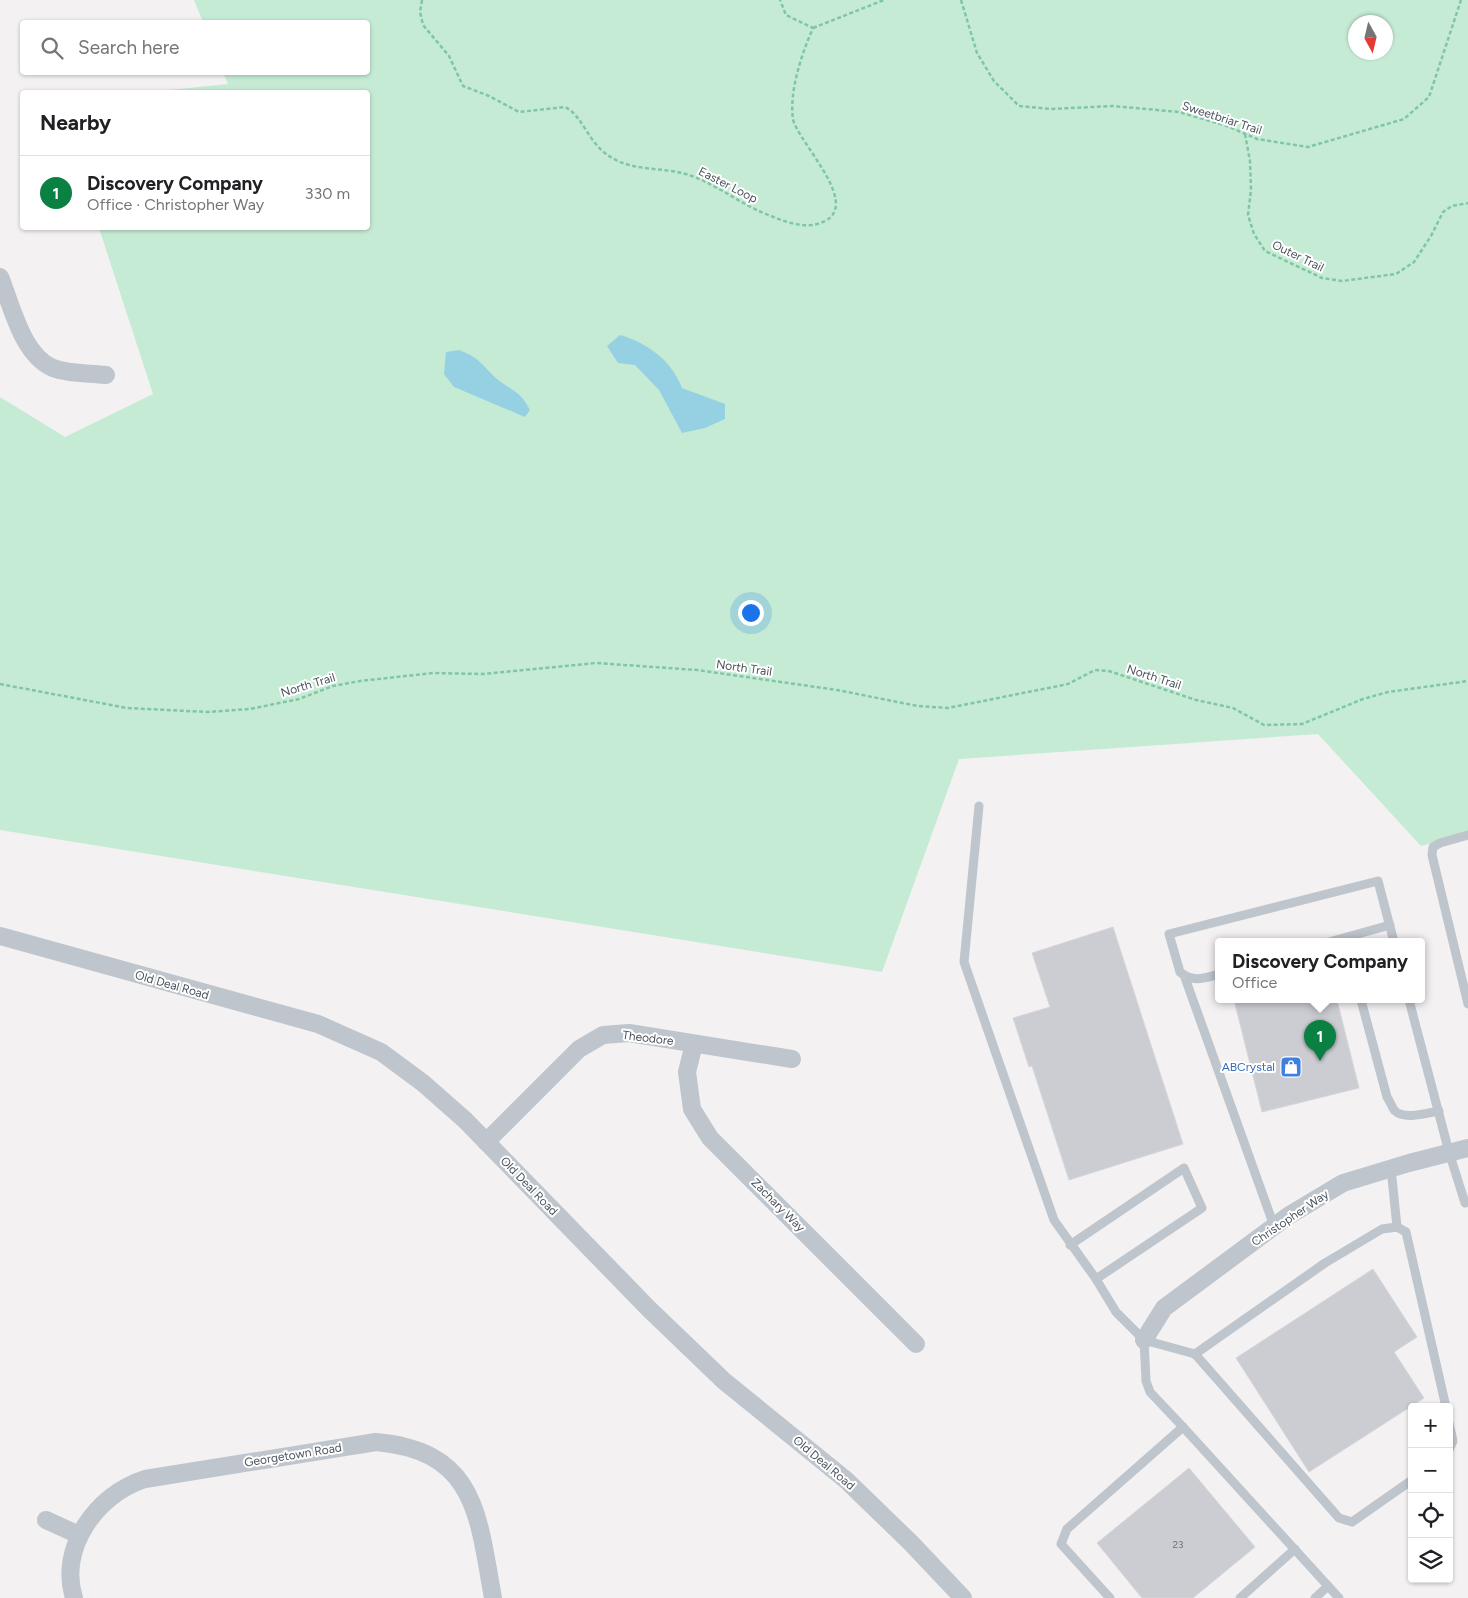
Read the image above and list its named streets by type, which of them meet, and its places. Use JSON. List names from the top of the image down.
{
  "streets": {
    "street": [
      "Old Deal Road",
      "Theodore",
      "Zachary Way",
      "Christopher Way",
      "Georgetown Road"
    ],
    "path": [
      "Sweetbriar Trail",
      "Easter Loop",
      "Outer Trail",
      "North Trail"
    ]
  },
  "crossings": [
    ["Sweetbriar Trail", "Outer Trail"],
    ["Old Deal Road", "Theodore"],
    ["Theodore", "Zachary Way"]
  ],
  "places": {
    "shop": ["ABCrystal"]
  },
  "house_numbers": ["23"],
  "north": "bottom",
  "page": {
    "search": "Search here",
    "heading": "Nearby",
    "list": [
      {
        "mark": "1",
        "name": "Discovery Company",
        "note": "Office · Christopher Way",
        "value": "330 m"
      }
    ],
    "popup": ["Discovery Company", "Office"],
    "pins": "1",
    "map_buttons": ["+", "−"]
  }
}
